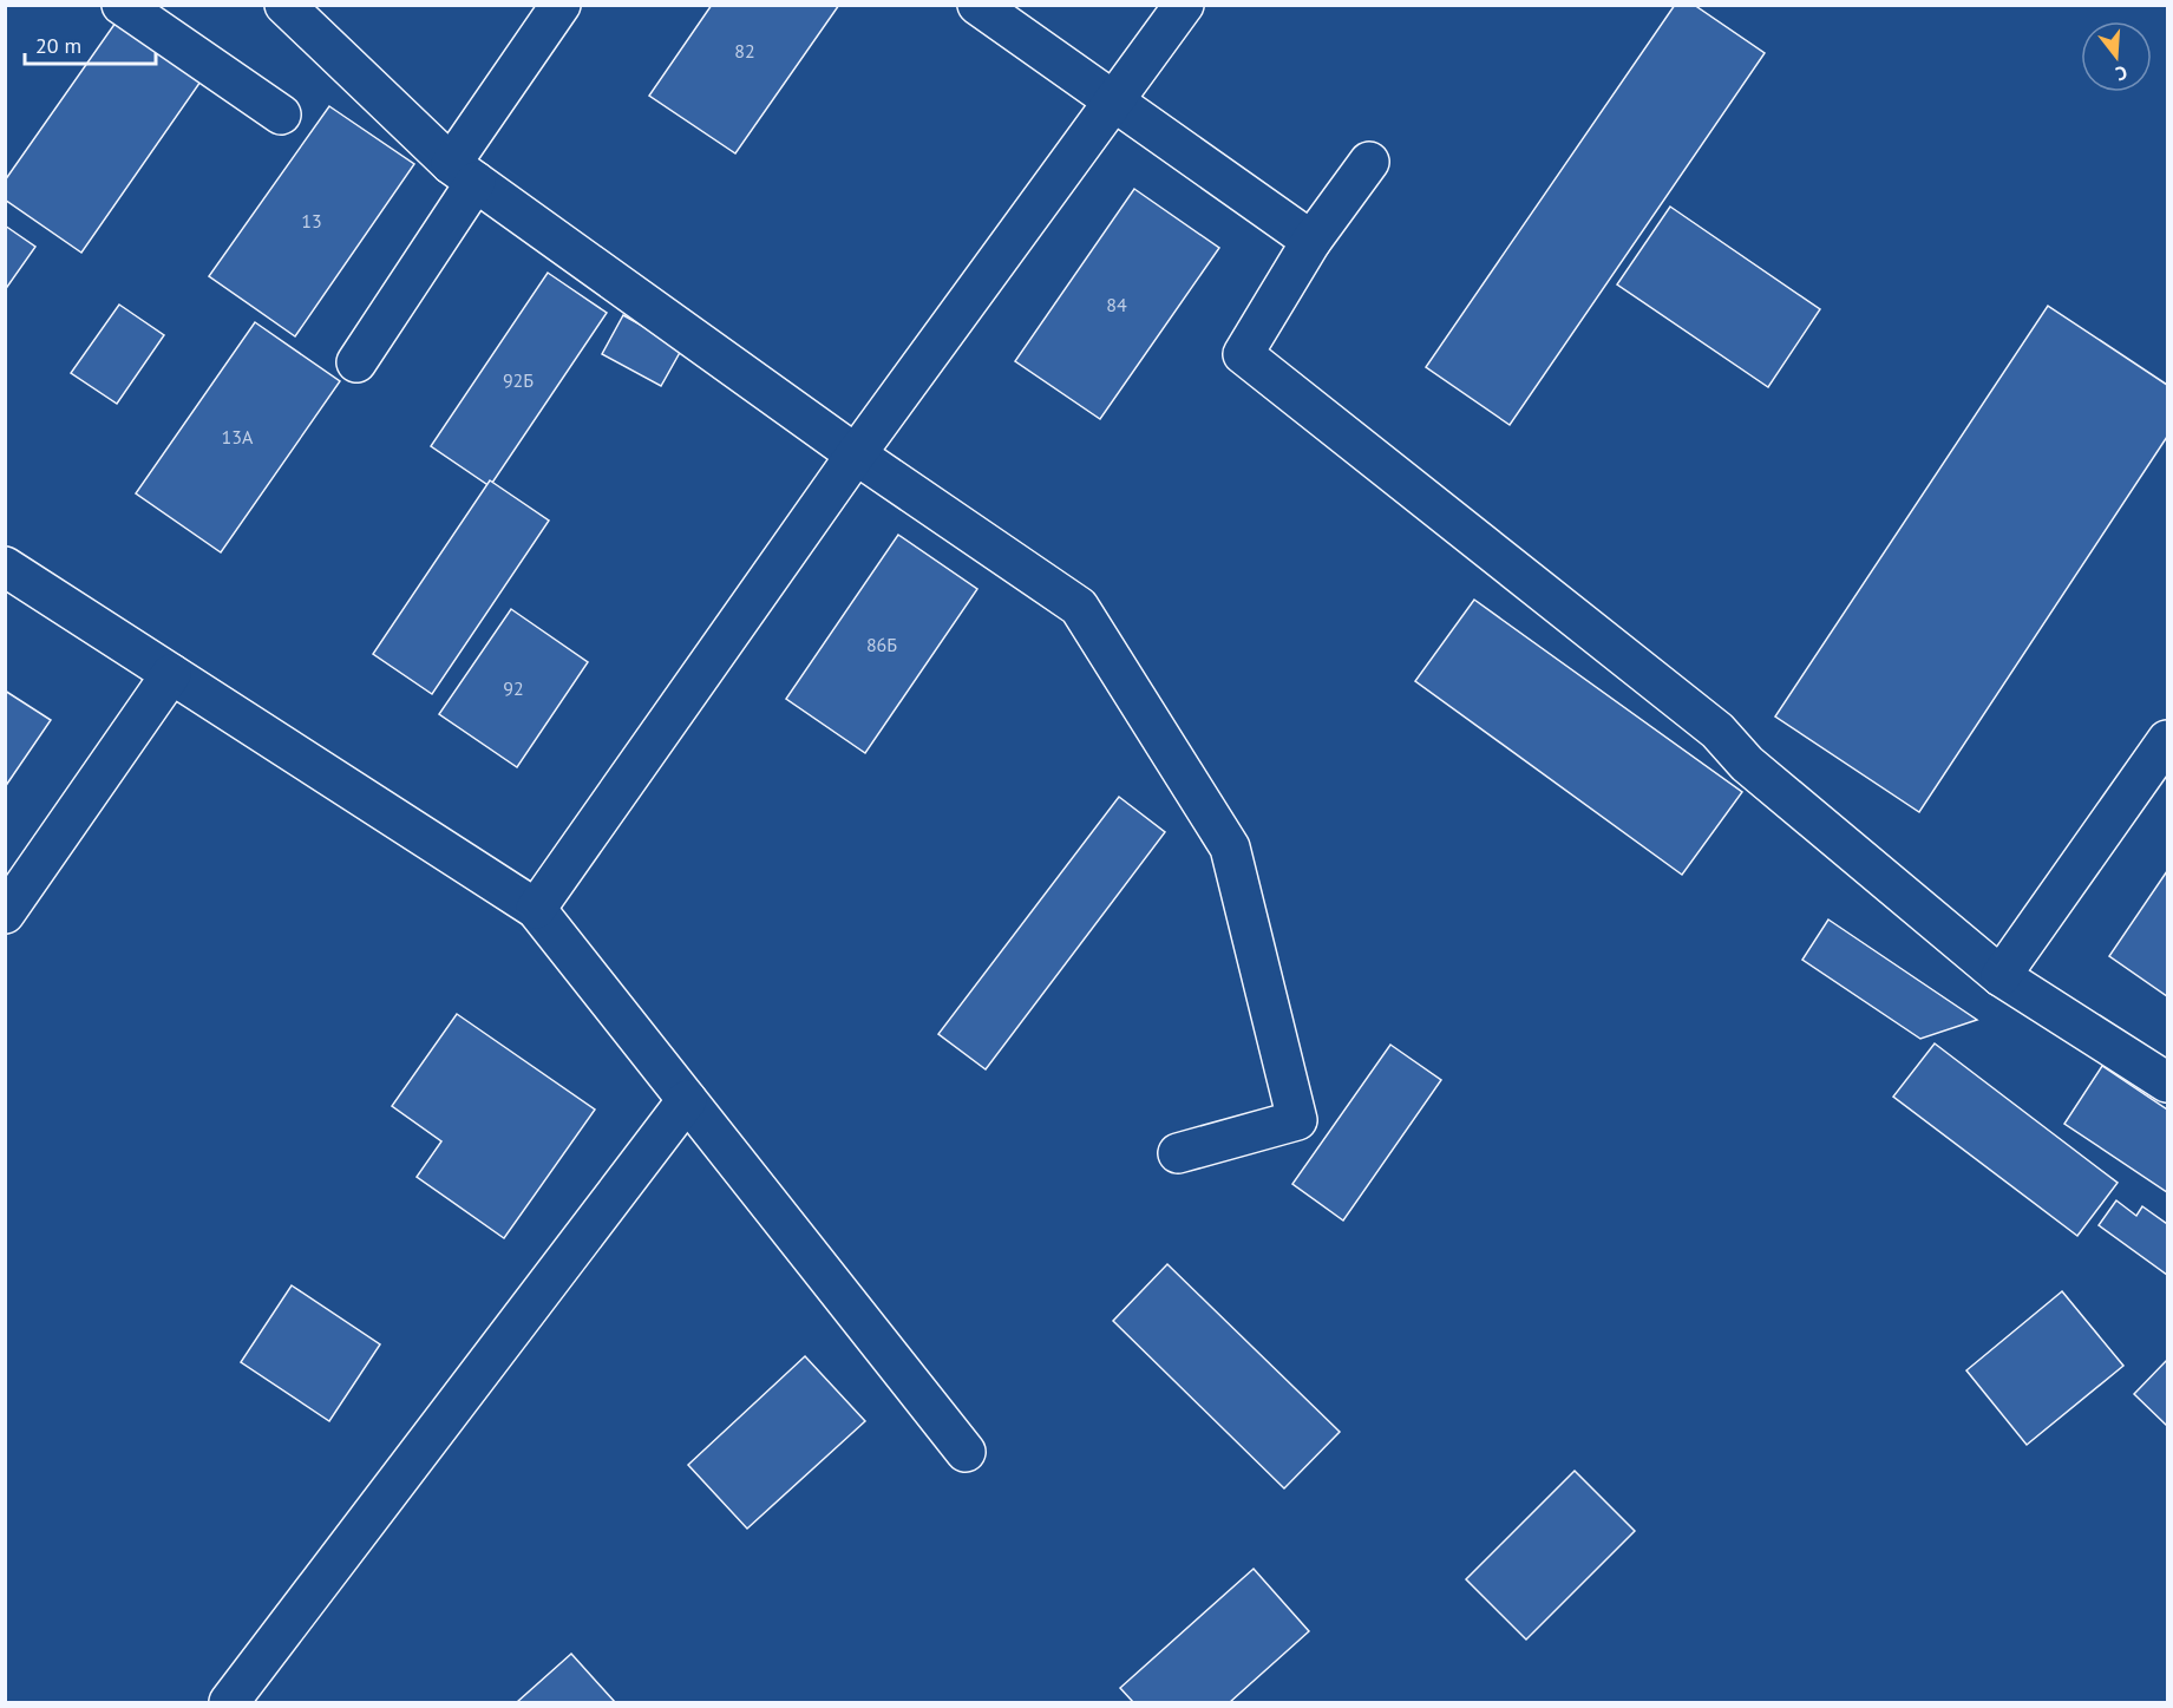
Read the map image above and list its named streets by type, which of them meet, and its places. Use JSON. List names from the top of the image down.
{
  "house_numbers": [
    "82",
    "13",
    "84",
    "92Б",
    "13А",
    "86Б",
    "92"
  ],
  "scale_bar": "20 m",
  "north": "bottom"
}
